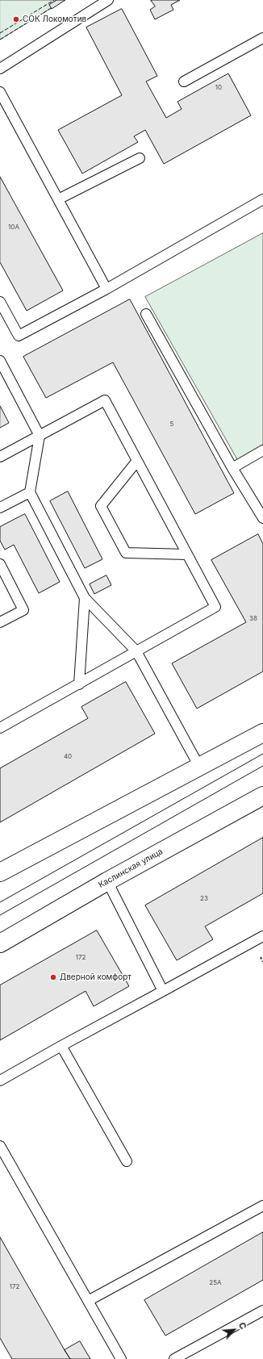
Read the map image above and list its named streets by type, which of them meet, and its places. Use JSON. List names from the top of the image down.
{
  "streets": {
    "main road": ["Каслинская улица"]
  },
  "places": ["СОК Локомотив", "Дверной комфорт"],
  "house_numbers": [
    "10",
    "10А",
    "5",
    "38",
    "40",
    "23",
    "172",
    "25А",
    "172"
  ],
  "north": "top right"
}
